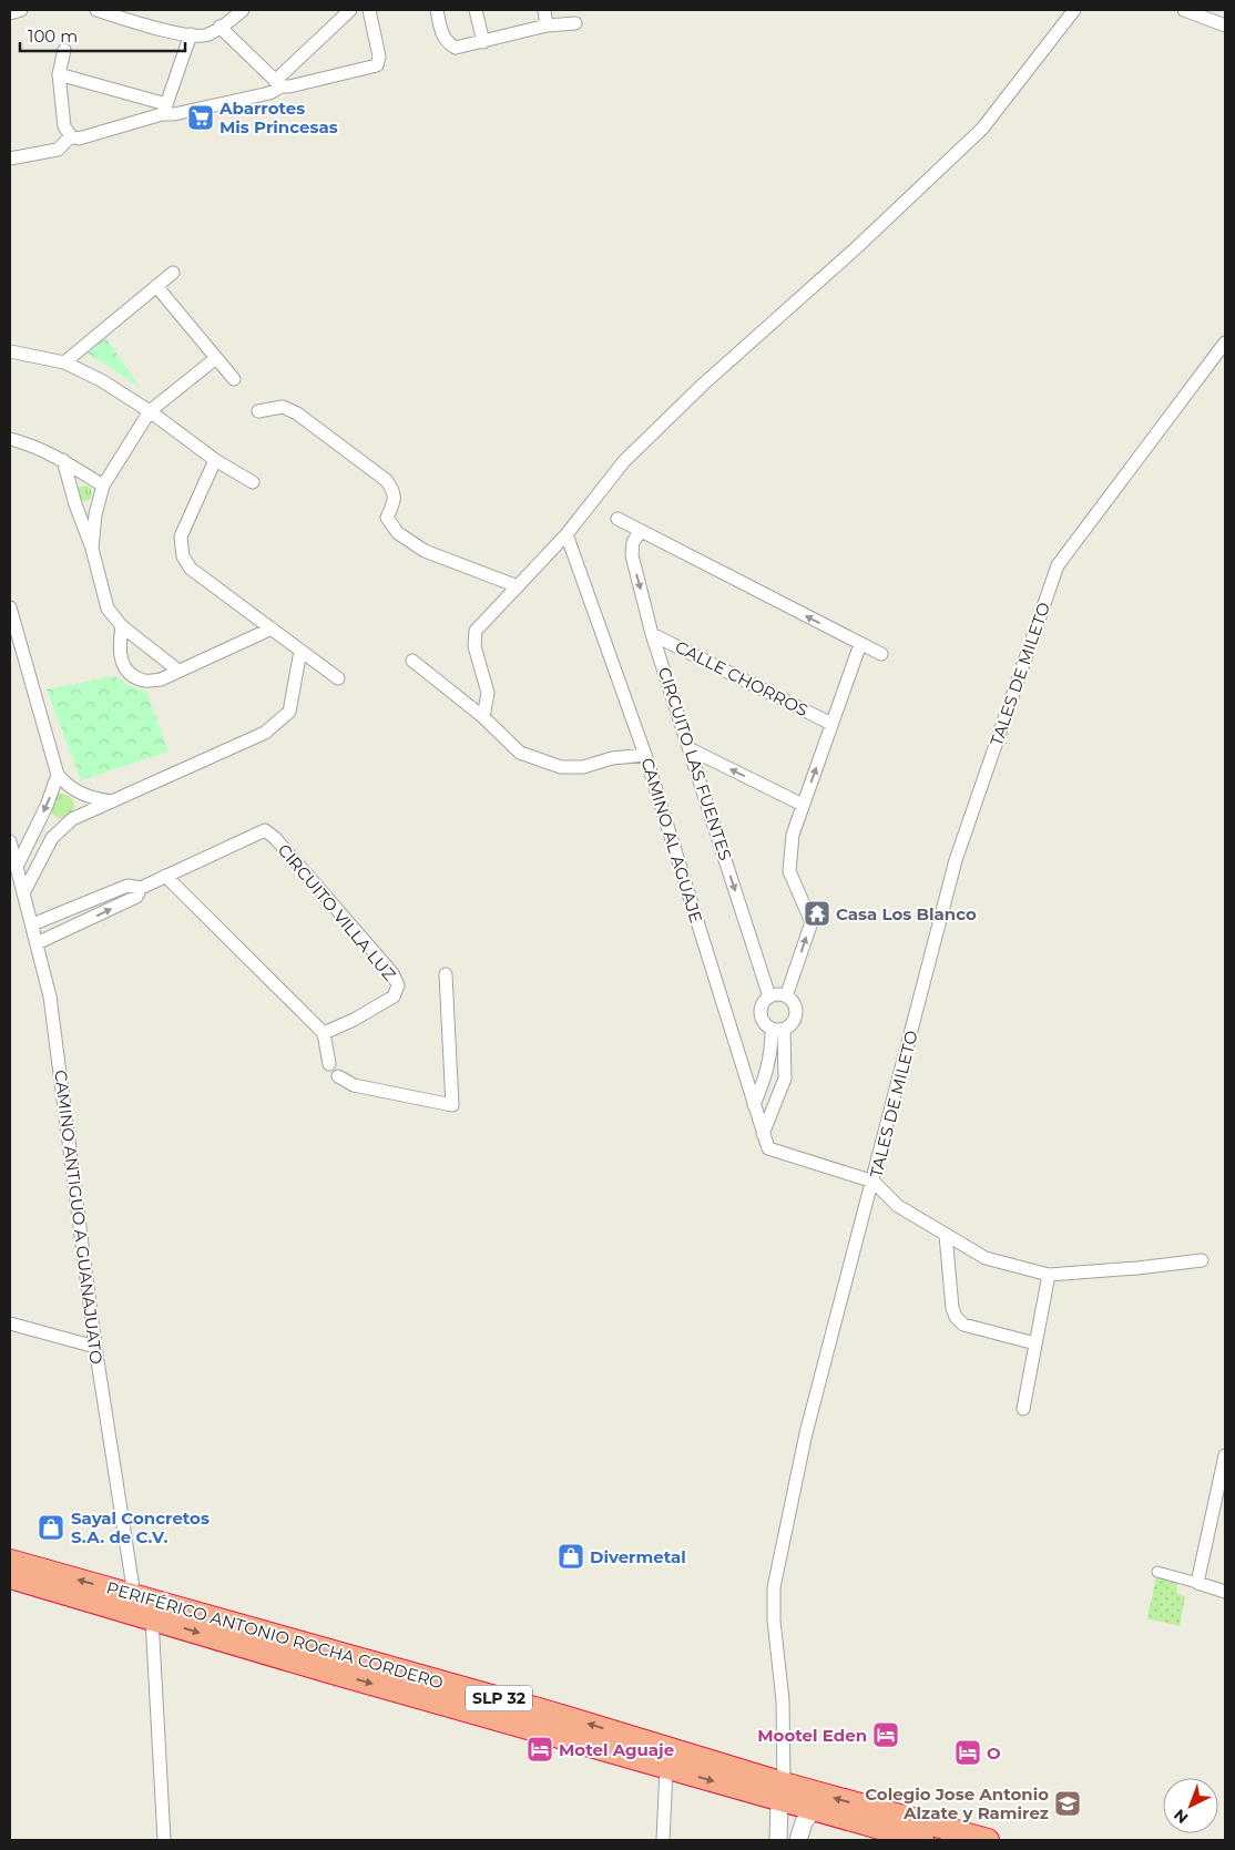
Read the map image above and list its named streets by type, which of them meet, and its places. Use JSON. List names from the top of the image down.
{
  "streets": {
    "highway": ["PERIFÉRICO ANTONIO ROCHA CORDERO", "SLP 32"],
    "street": [
      "TALES DE MILETO",
      "CALLE CHORROS",
      "CIRCUITO LAS FUENTES",
      "CAMINO AL AGUAJE",
      "CIRCUITO VILLA LUZ",
      "CAMINO ANTIGUO A GUANAJUATO"
    ]
  },
  "crossings": [
    ["TALES DE MILETO", "CAMINO AL AGUAJE"],
    ["TALES DE MILETO", "PERIFÉRICO ANTONIO ROCHA CORDERO"],
    ["CALLE CHORROS", "CIRCUITO LAS FUENTES"],
    ["CIRCUITO VILLA LUZ", "CAMINO ANTIGUO A GUANAJUATO"],
    ["CAMINO ANTIGUO A GUANAJUATO", "PERIFÉRICO ANTONIO ROCHA CORDERO"]
  ],
  "one_way": ["CIRCUITO LAS FUENTES"],
  "places": {
    "supermarket": ["Abarrotes Mis Princesas"],
    "temple": ["Casa Los Blanco"],
    "shop": ["Sayal Concretos S.A. de C.V.", "Divermetal"],
    "hotel": ["Mootel Eden", "Motel Aguaje", "O"],
    "school or university": ["Colegio Jose Antonio Alzate y Ramirez"]
  },
  "scale_bar": "100 m",
  "north": "bottom left"
}
